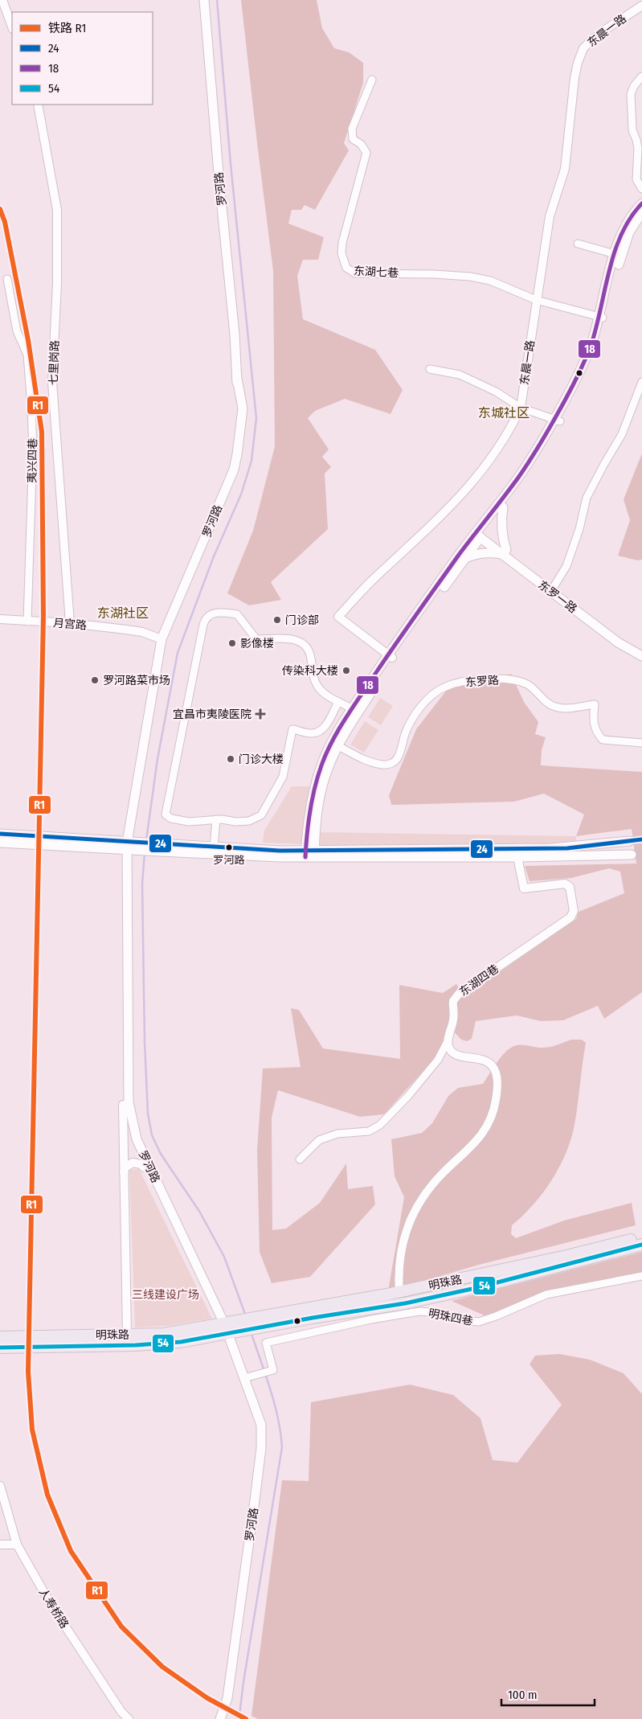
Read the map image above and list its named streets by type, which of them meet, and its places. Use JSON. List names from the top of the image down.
{
  "streets": {
    "main road": ["罗河路", "东罗一路", "明珠路"],
    "street": [
      "东晨一路",
      "东湖七巷",
      "七里岗路",
      "夷兴四巷",
      "月宫路",
      "东罗路",
      "东湖四巷",
      "明珠四巷",
      "人寿桥路"
    ]
  },
  "crossings": [
    ["东晨一路", "东湖七巷"],
    ["罗河路", "月宫路"],
    ["罗河路", "明珠路"],
    ["罗河路", "明珠四巷"],
    ["七里岗路", "月宫路"],
    ["夷兴四巷", "月宫路"]
  ],
  "districts": ["东城社区", "东湖社区"],
  "parks": ["三线建设广场"],
  "places": {
    "other": [
      "门诊部",
      "影像楼",
      "传染科大楼",
      "罗河路菜市场",
      "门诊大楼",
      "罗河路"
    ],
    "health": ["宜昌市夷陵医院"]
  },
  "lines": [
    "transit line 18",
    "rail line R1",
    "transit line 24",
    "transit line 54"
  ],
  "legend": [
    "铁路 R1",
    "24",
    "18",
    "54"
  ],
  "scale_bar": "100 m"
}
